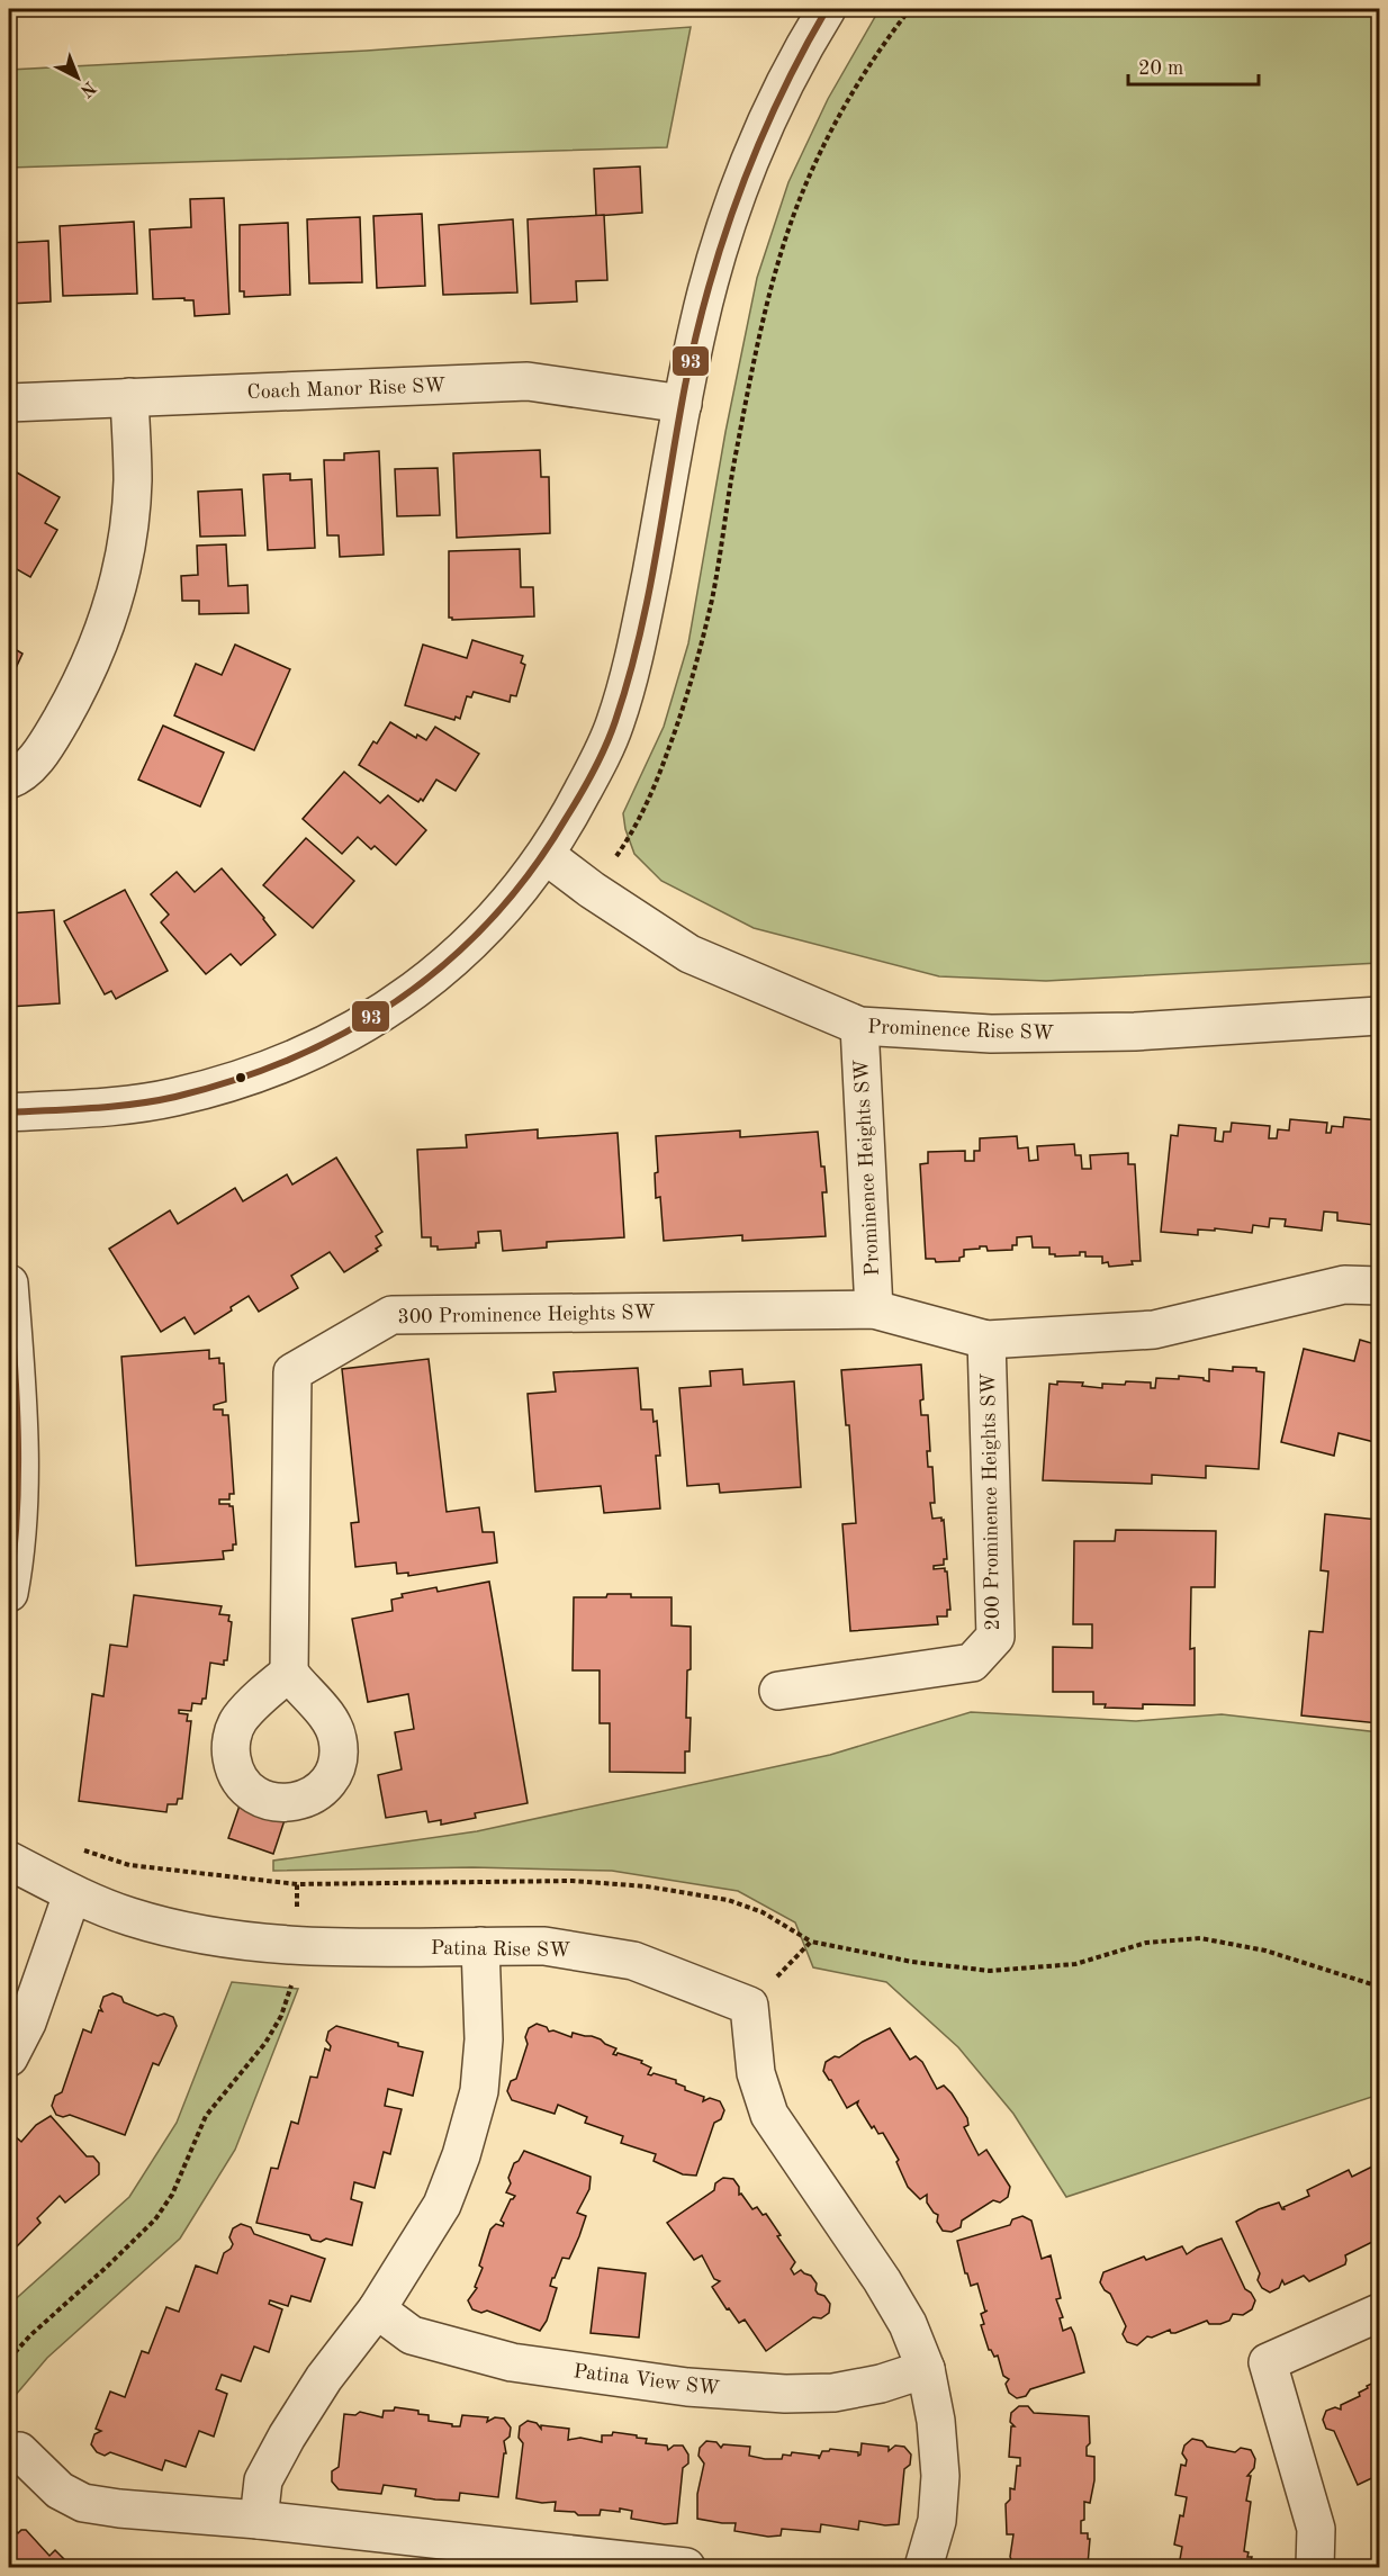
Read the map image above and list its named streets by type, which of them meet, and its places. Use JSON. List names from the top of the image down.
{
  "streets": {
    "street": [
      "Coach Manor Rise SW",
      "Prominence Rise SW",
      "Prominence Heights SW",
      "300 Prominence Heights SW",
      "200 Prominence Heights SW",
      "Patina Rise SW",
      "Patina View SW"
    ]
  },
  "crossings": [
    ["Prominence Rise SW", "Prominence Heights SW"],
    ["Prominence Heights SW", "300 Prominence Heights SW"]
  ],
  "lines": ["transit line 93"],
  "scale_bar": "20 m",
  "north": "bottom right"
}
